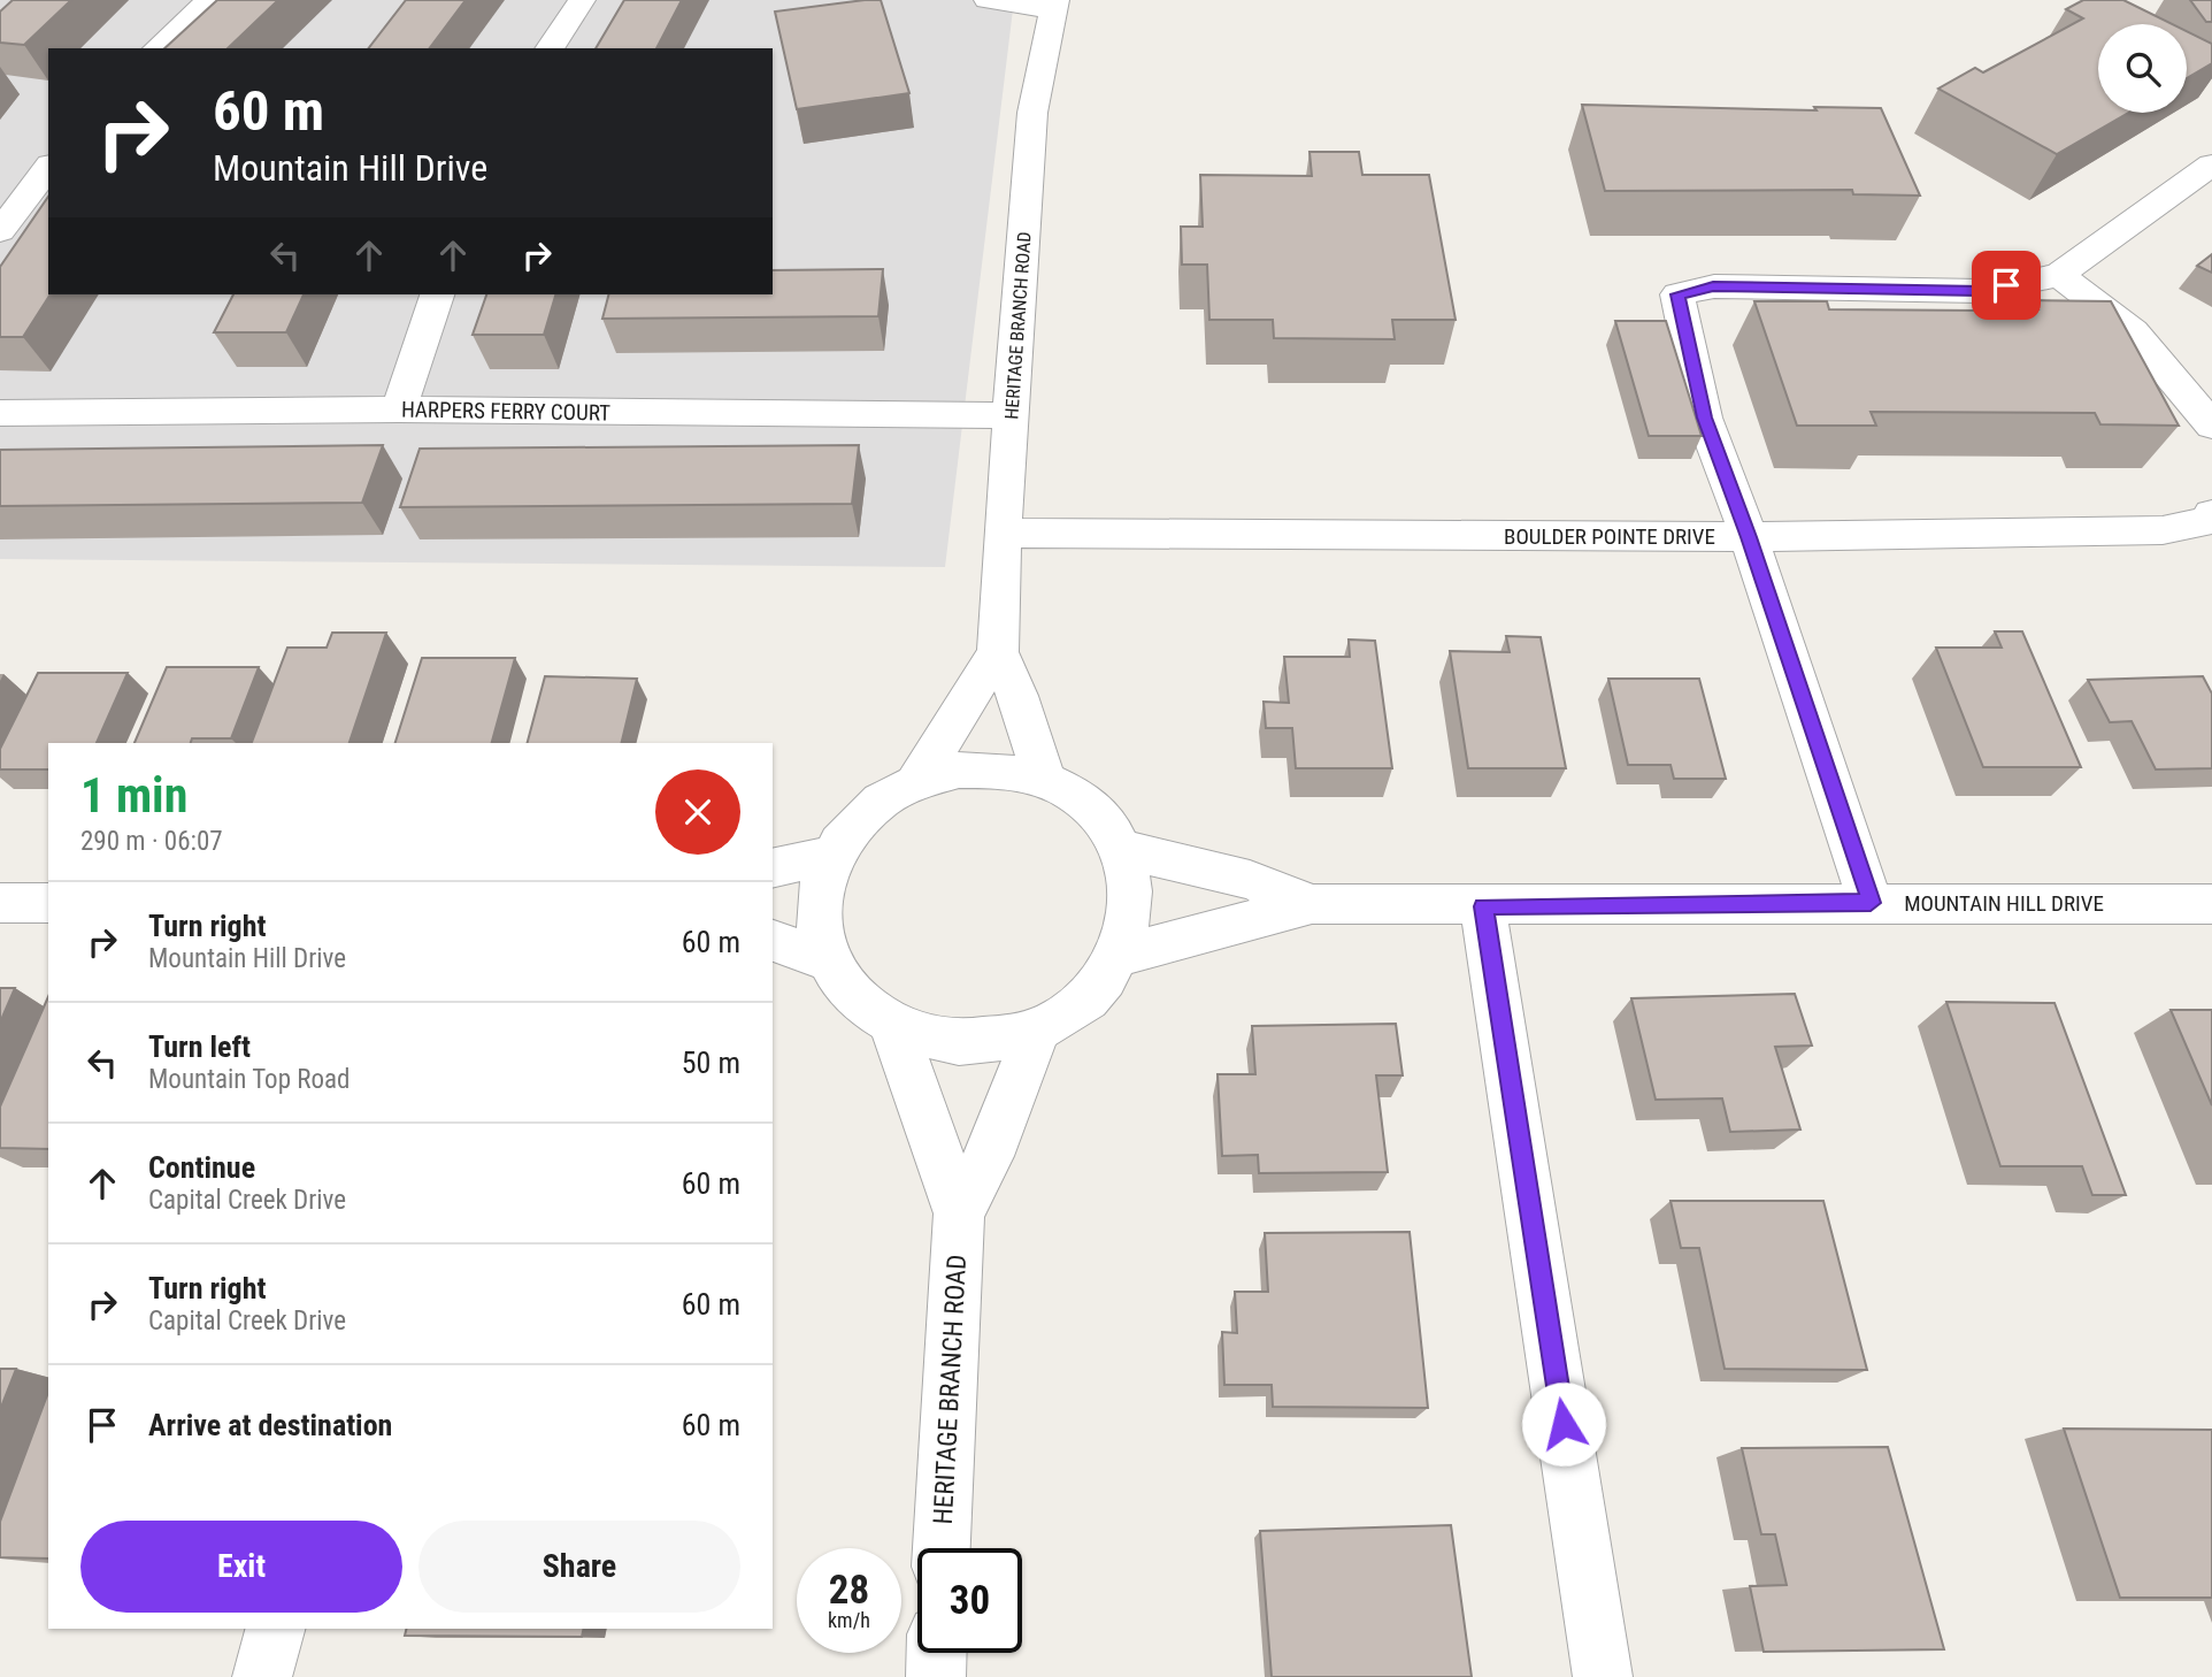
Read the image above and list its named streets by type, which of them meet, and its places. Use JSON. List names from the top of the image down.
{
  "streets": {
    "street": [
      "HERITAGE BRANCH ROAD",
      "HARPERS FERRY COURT",
      "BOULDER POINTE DRIVE",
      "MOUNTAIN HILL DRIVE"
    ]
  },
  "crossings": [
    ["HERITAGE BRANCH ROAD", "HARPERS FERRY COURT"],
    ["HERITAGE BRANCH ROAD", "BOULDER POINTE DRIVE"]
  ],
  "page": {
    "turn": ["60 m", "Mountain Hill Drive"],
    "heading": ["1 min", "290 m · 06:07"],
    "list": [
      {
        "name": "Turn right",
        "note": "Mountain Hill Drive",
        "value": "60 m"
      },
      {
        "name": "Turn left",
        "note": "Mountain Top Road",
        "value": "50 m"
      },
      {
        "name": "Continue",
        "note": "Capital Creek Drive",
        "value": "60 m"
      },
      {
        "name": "Turn right",
        "note": "Capital Creek Drive",
        "value": "60 m"
      },
      {
        "name": "Arrive at destination",
        "value": "60 m"
      }
    ],
    "buttons": ["Exit", "Share"],
    "speed": "28 km/h",
    "limit": "30"
  }
}
